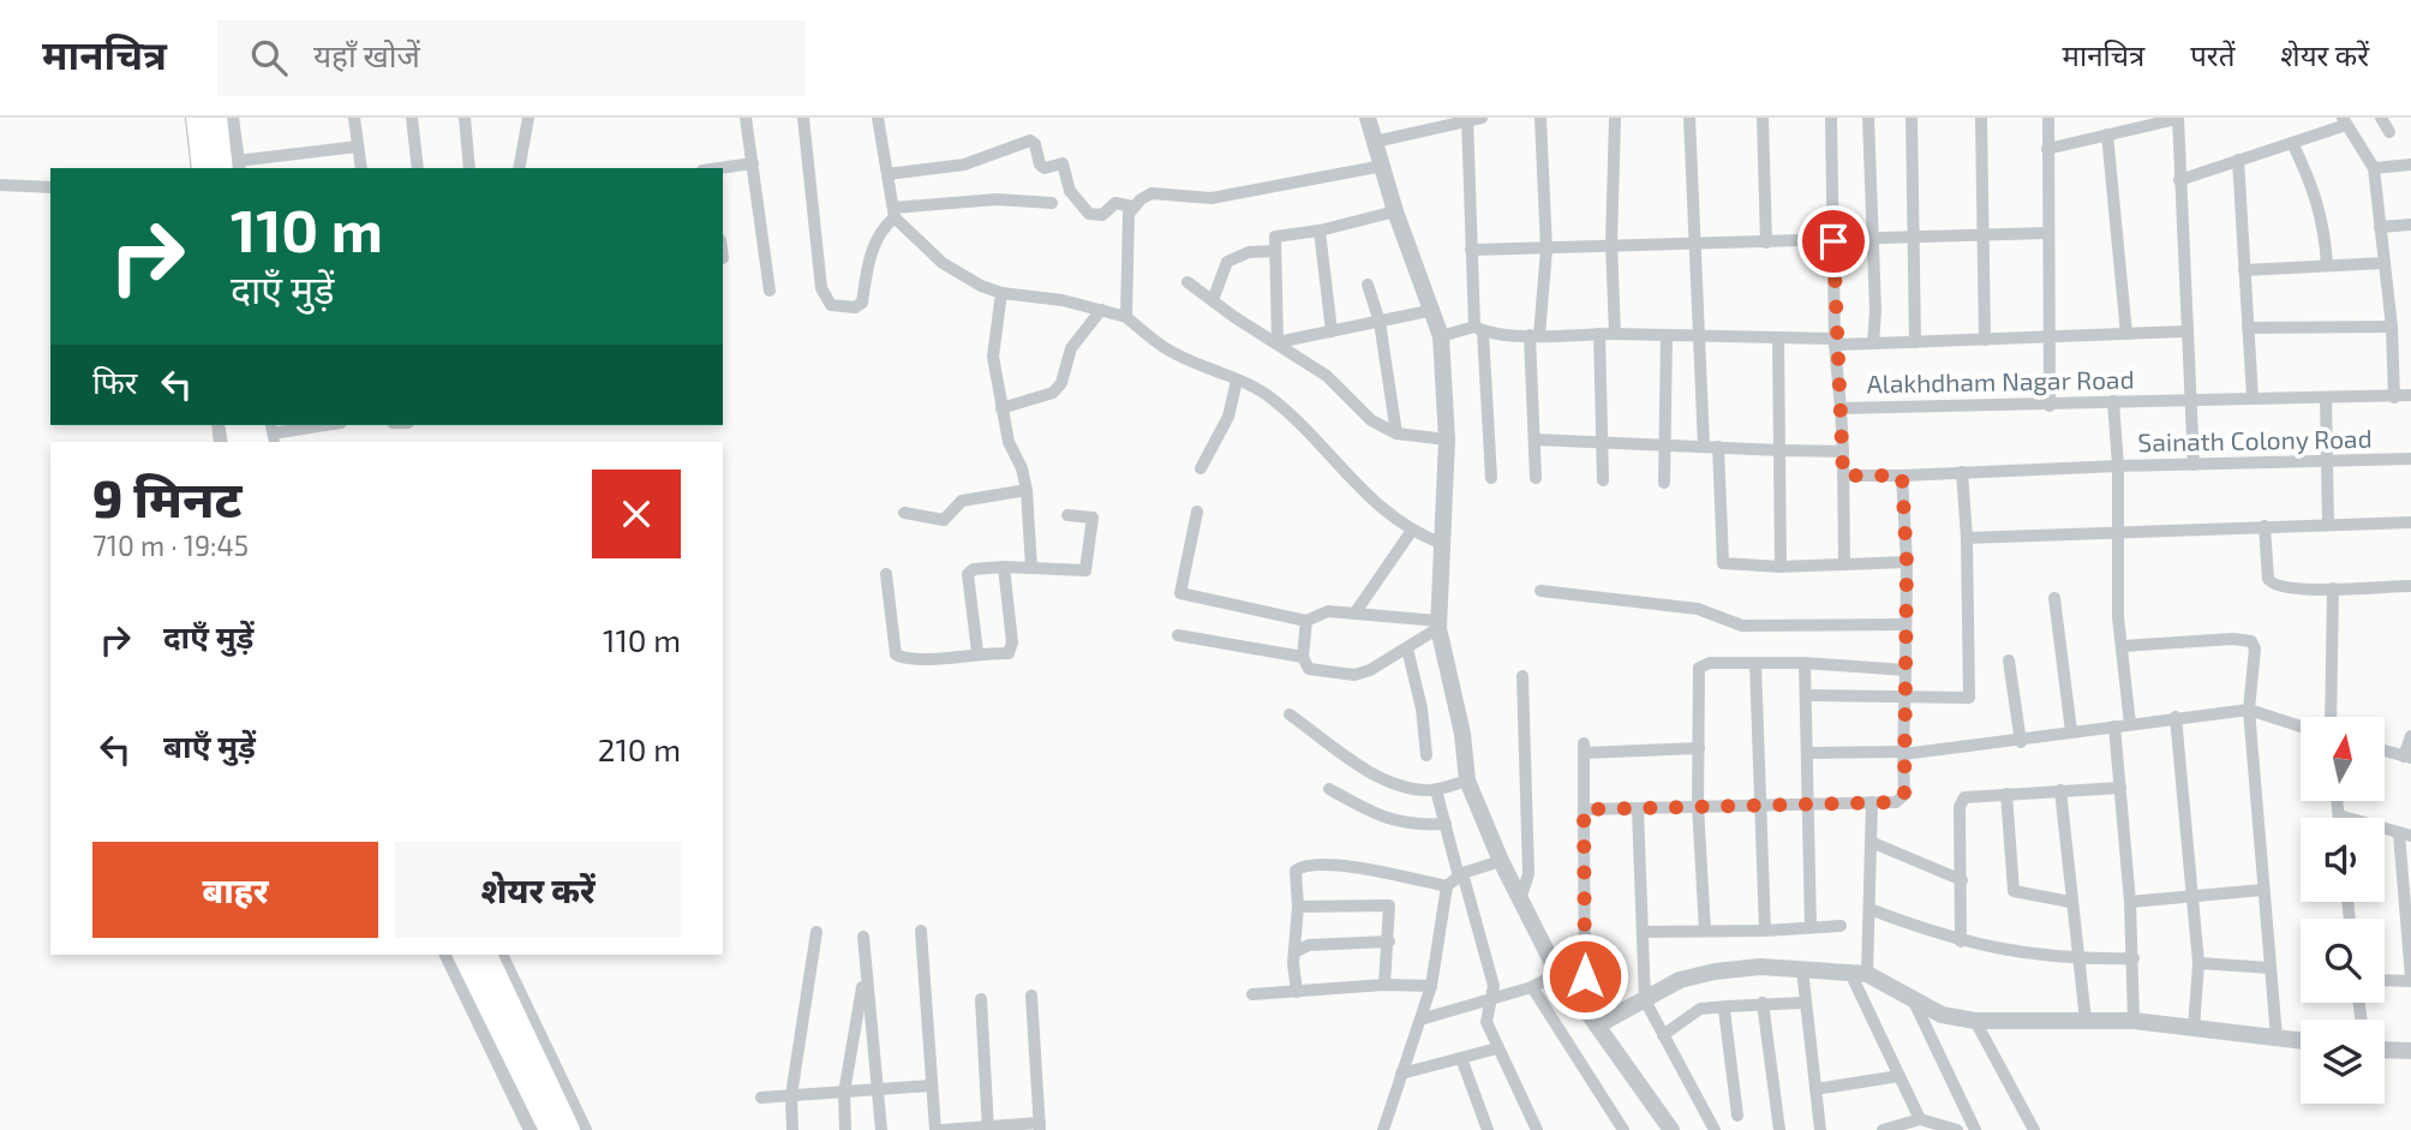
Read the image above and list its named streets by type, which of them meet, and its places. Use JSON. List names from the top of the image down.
{
  "streets": {
    "street": ["Alakhdham Nagar Road", "Sainath Colony Road"]
  },
  "north": "top",
  "page": {
    "header": "मानचित्र",
    "search": "यहाँ खोजें",
    "nav": ["मानचित्र", "परतें", "शेयर करें"],
    "turn": ["110 m", "दाएँ मुड़ें"],
    "then": "फिर",
    "heading": ["9 मिनट", "710 m · 19:45"],
    "list": [
      {
        "name": "दाएँ मुड़ें",
        "value": "110 m"
      },
      {
        "name": "बाएँ मुड़ें",
        "value": "210 m"
      }
    ],
    "buttons": ["बाहर", "शेयर करें"]
  }
}
